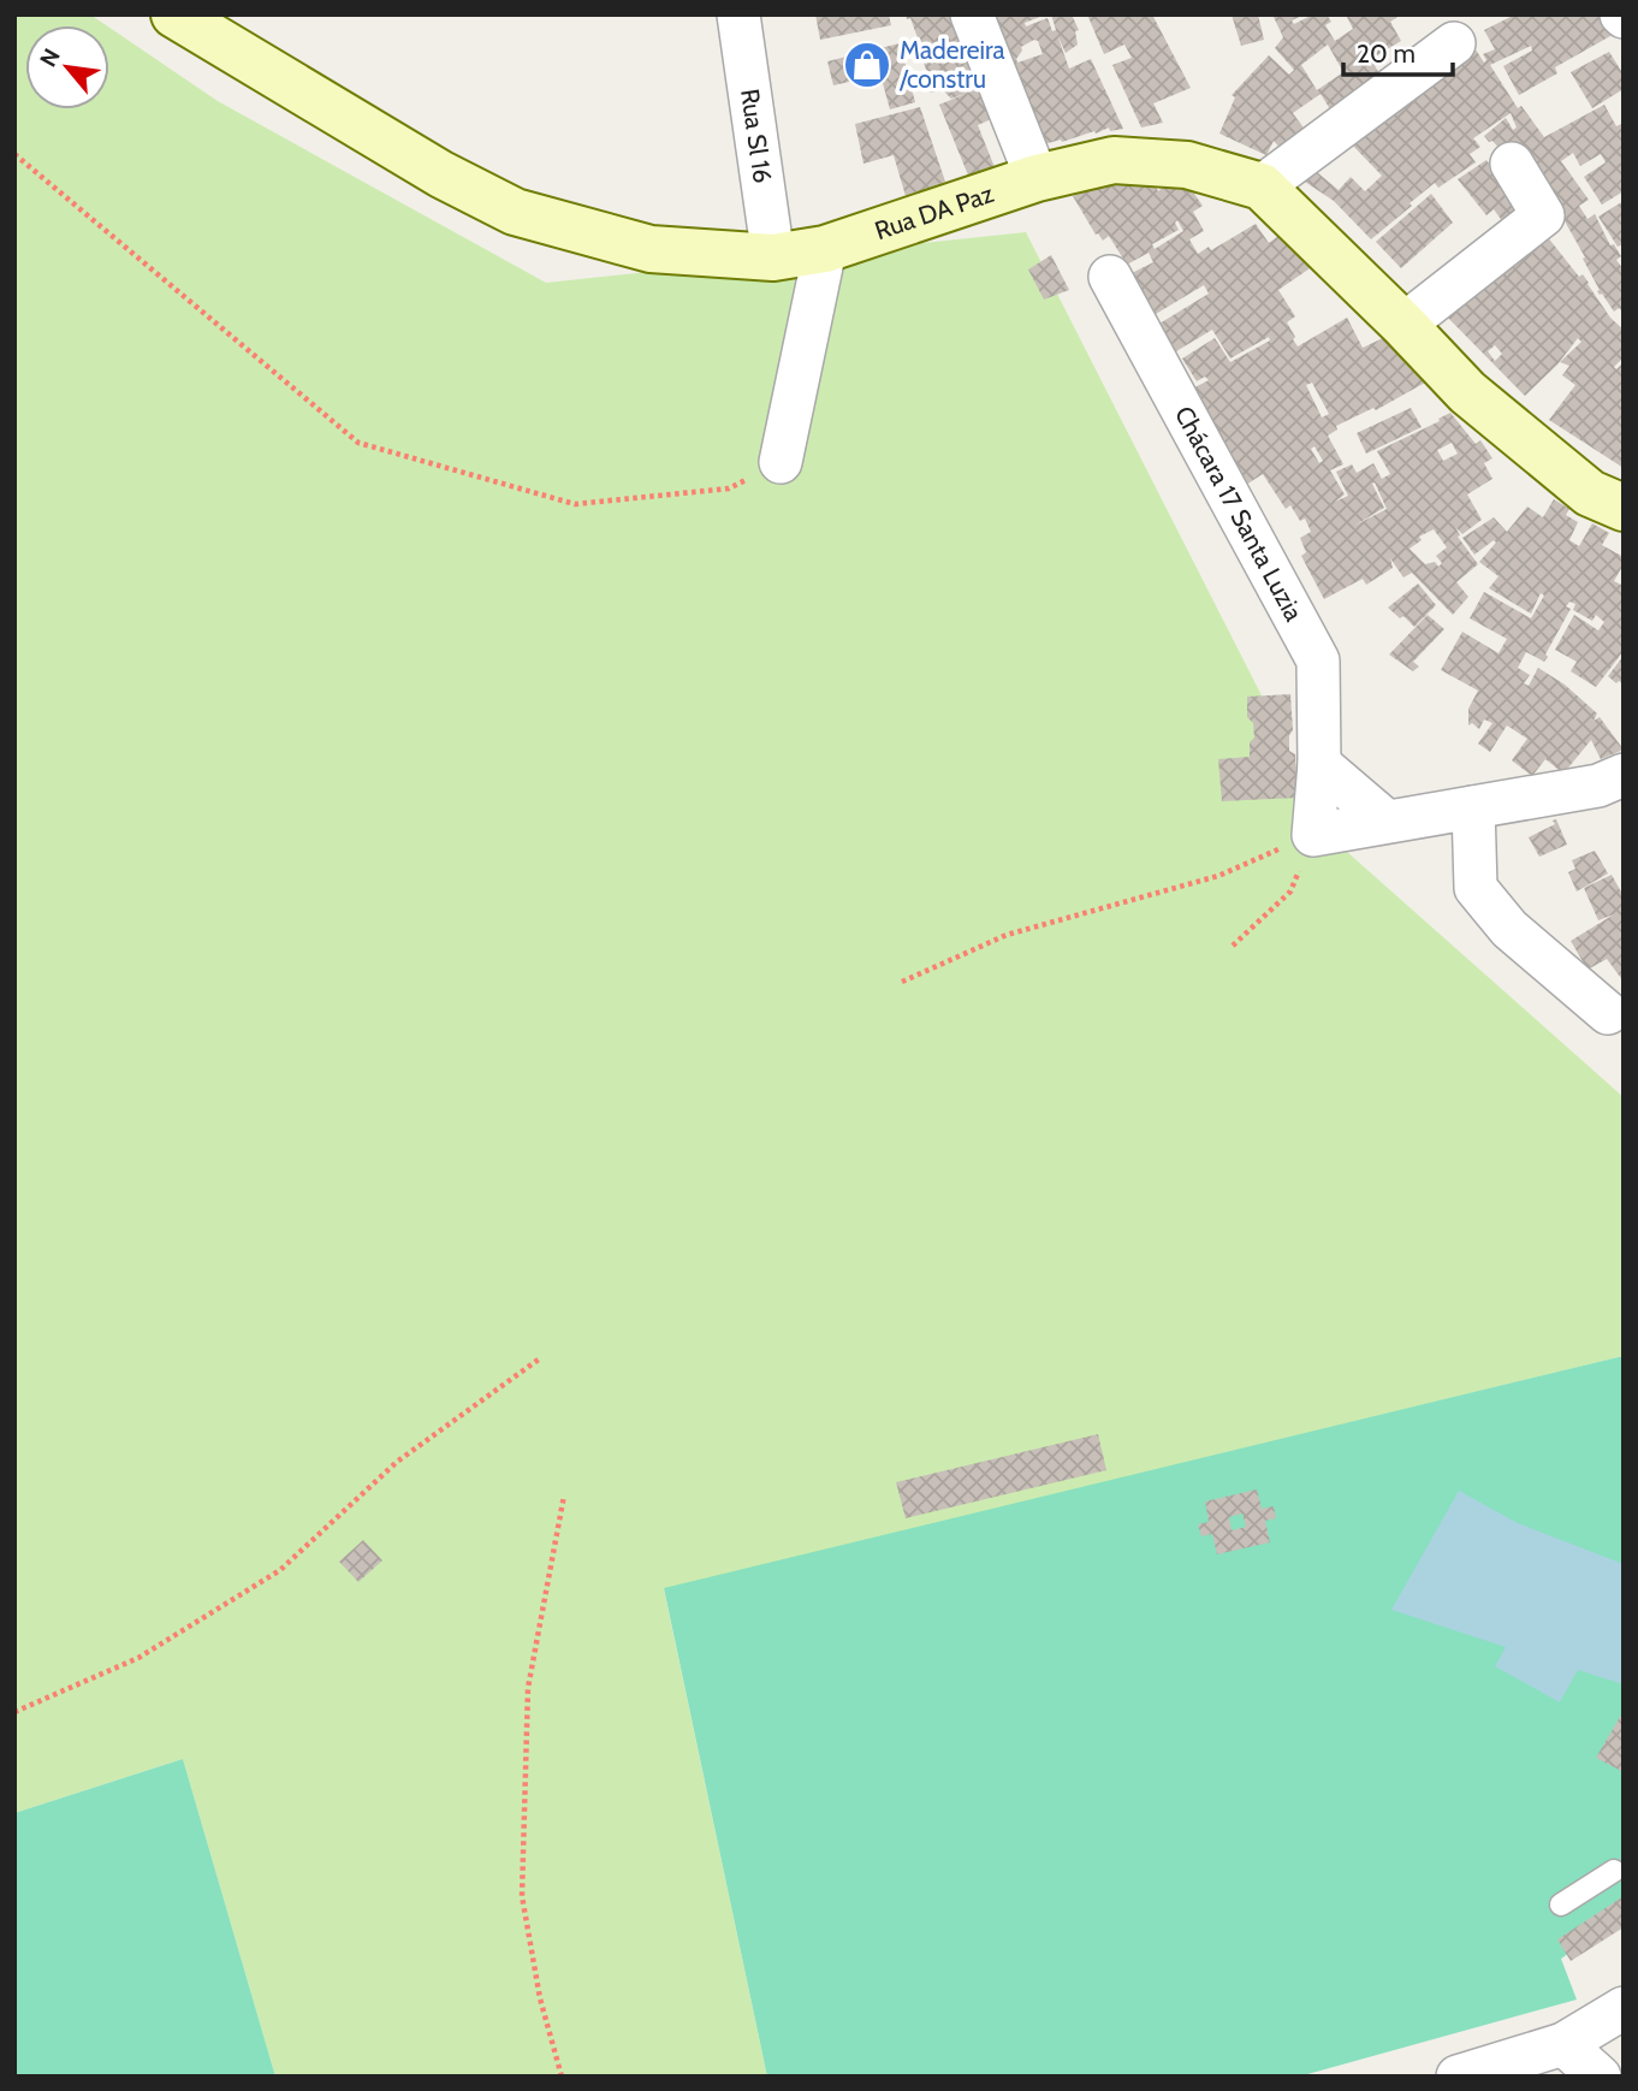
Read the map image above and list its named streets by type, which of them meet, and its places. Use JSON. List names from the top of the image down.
{
  "streets": {
    "street": ["Rua Sl 16", "Rua DA Paz", "Chácara 17 Santa Luzia"]
  },
  "crossings": [
    ["Rua Sl 16", "Rua DA Paz"]
  ],
  "places": {
    "shop": ["Madereira /constru"]
  },
  "scale_bar": "20 m",
  "north": "top left"
}
